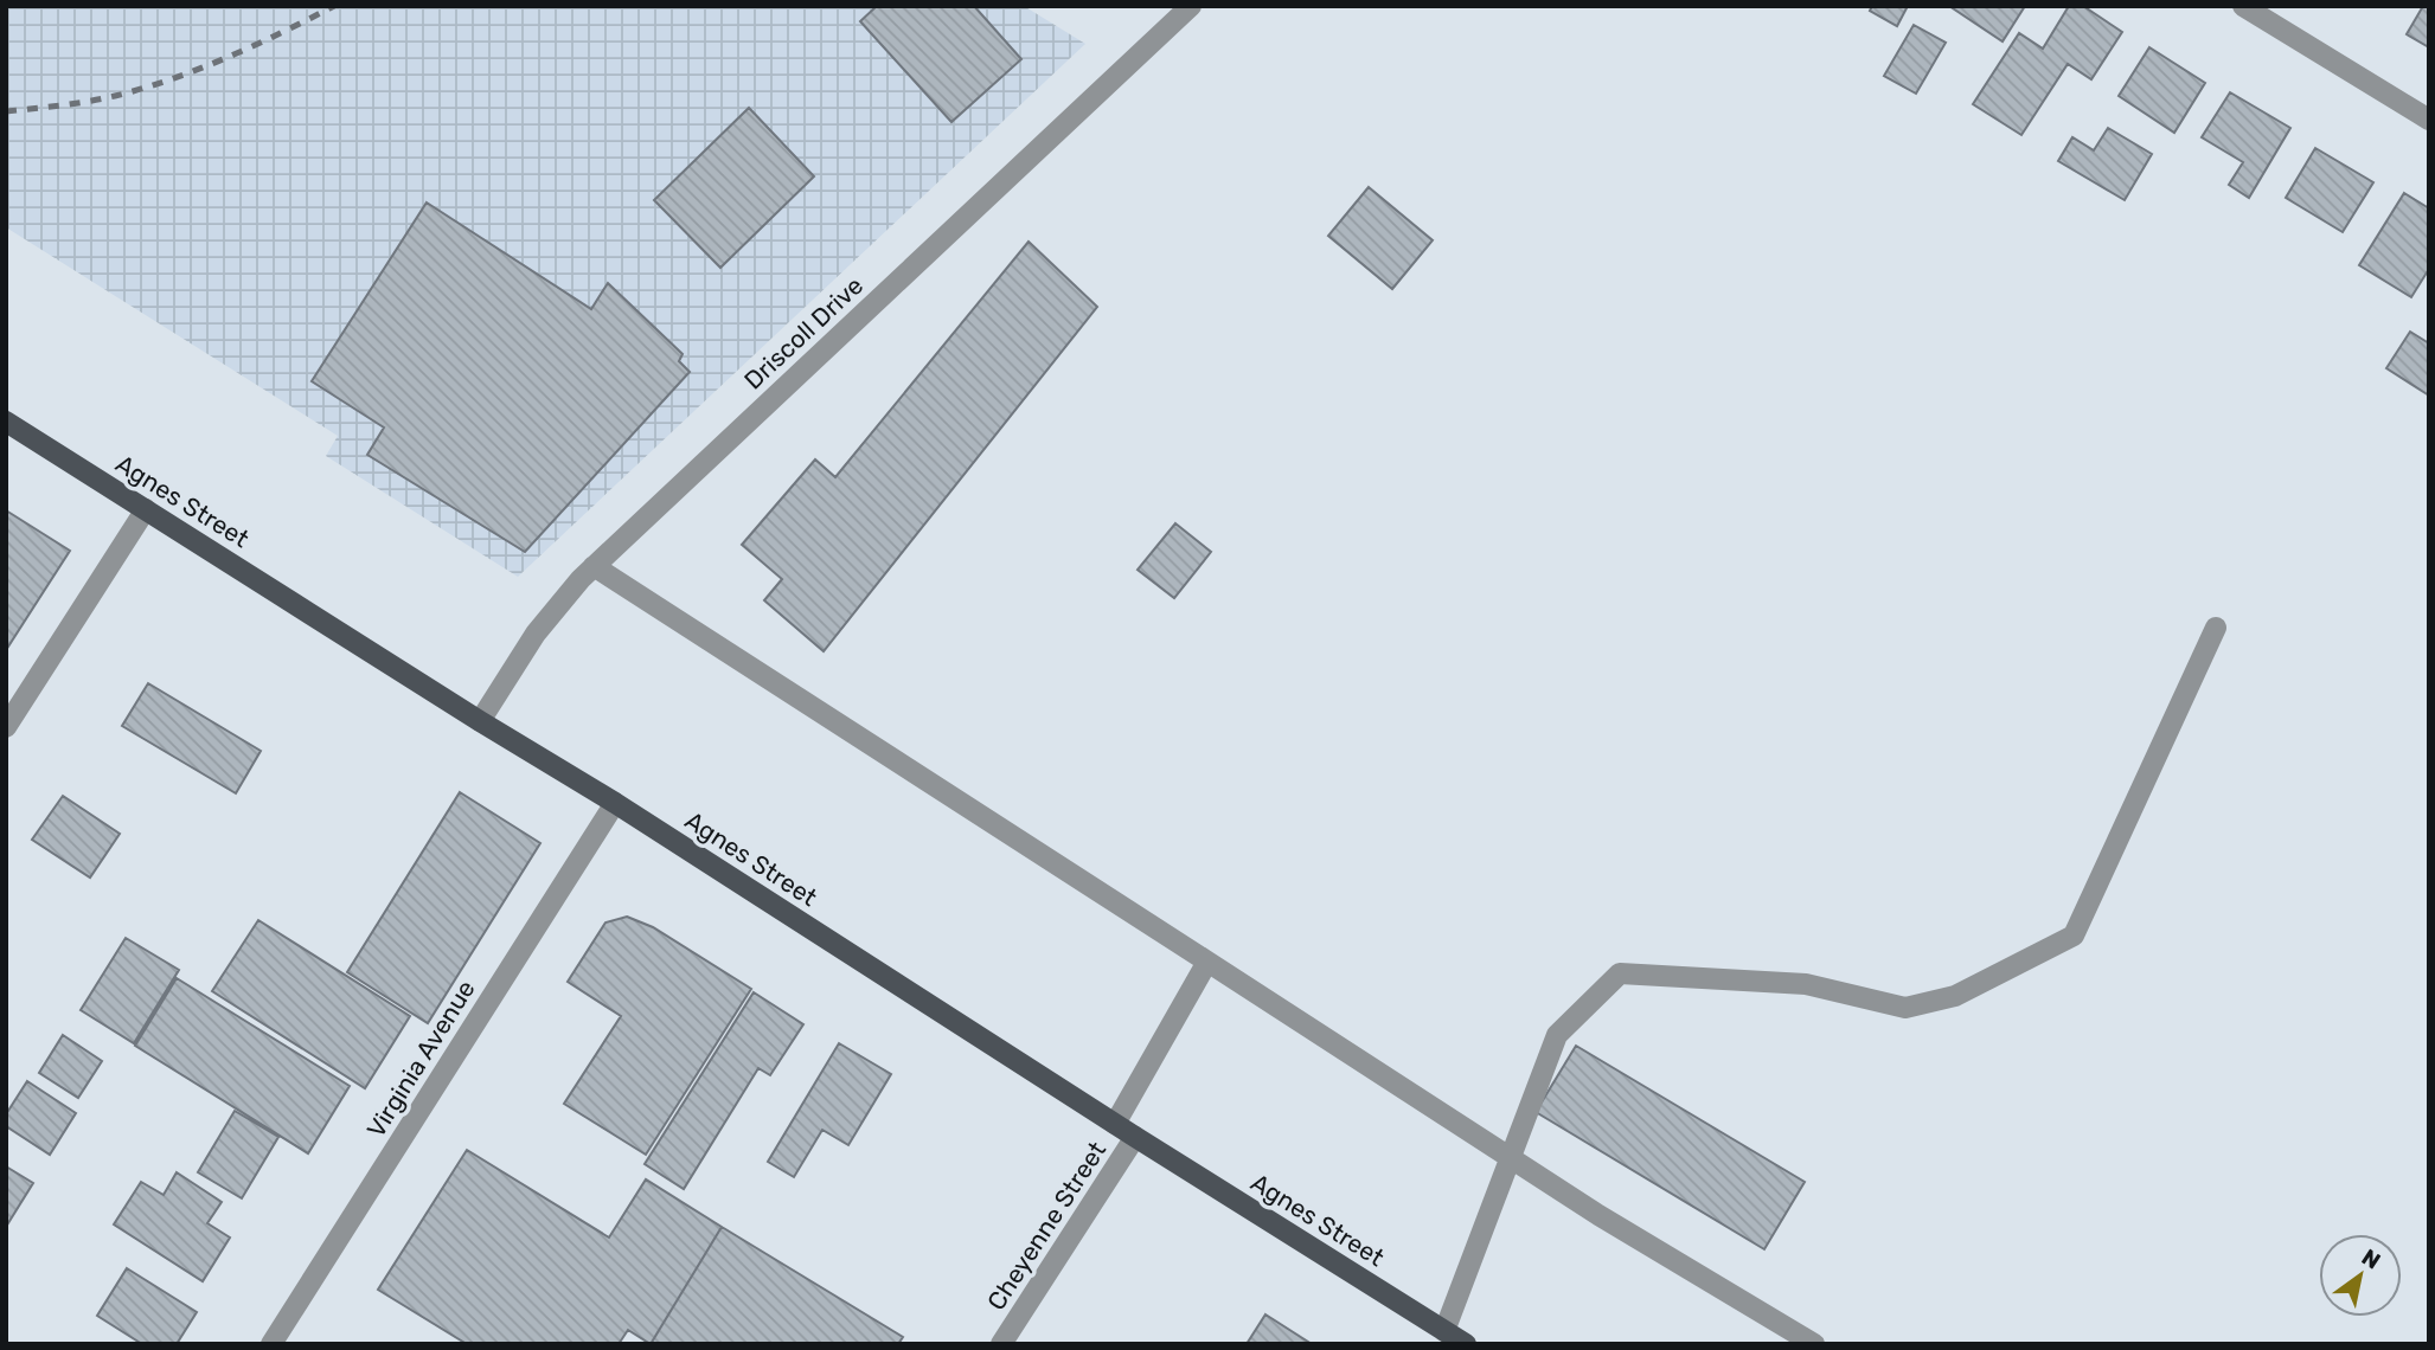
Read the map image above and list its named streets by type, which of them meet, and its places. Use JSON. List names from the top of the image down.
{
  "streets": {
    "main road": ["Agnes Street"],
    "street": ["Driscoll Drive", "Virginia Avenue", "Cheyenne Street"]
  },
  "crossings": [
    ["Driscoll Drive", "Agnes Street"],
    ["Agnes Street", "Virginia Avenue"],
    ["Agnes Street", "Cheyenne Street"]
  ],
  "north": "top right"
}
